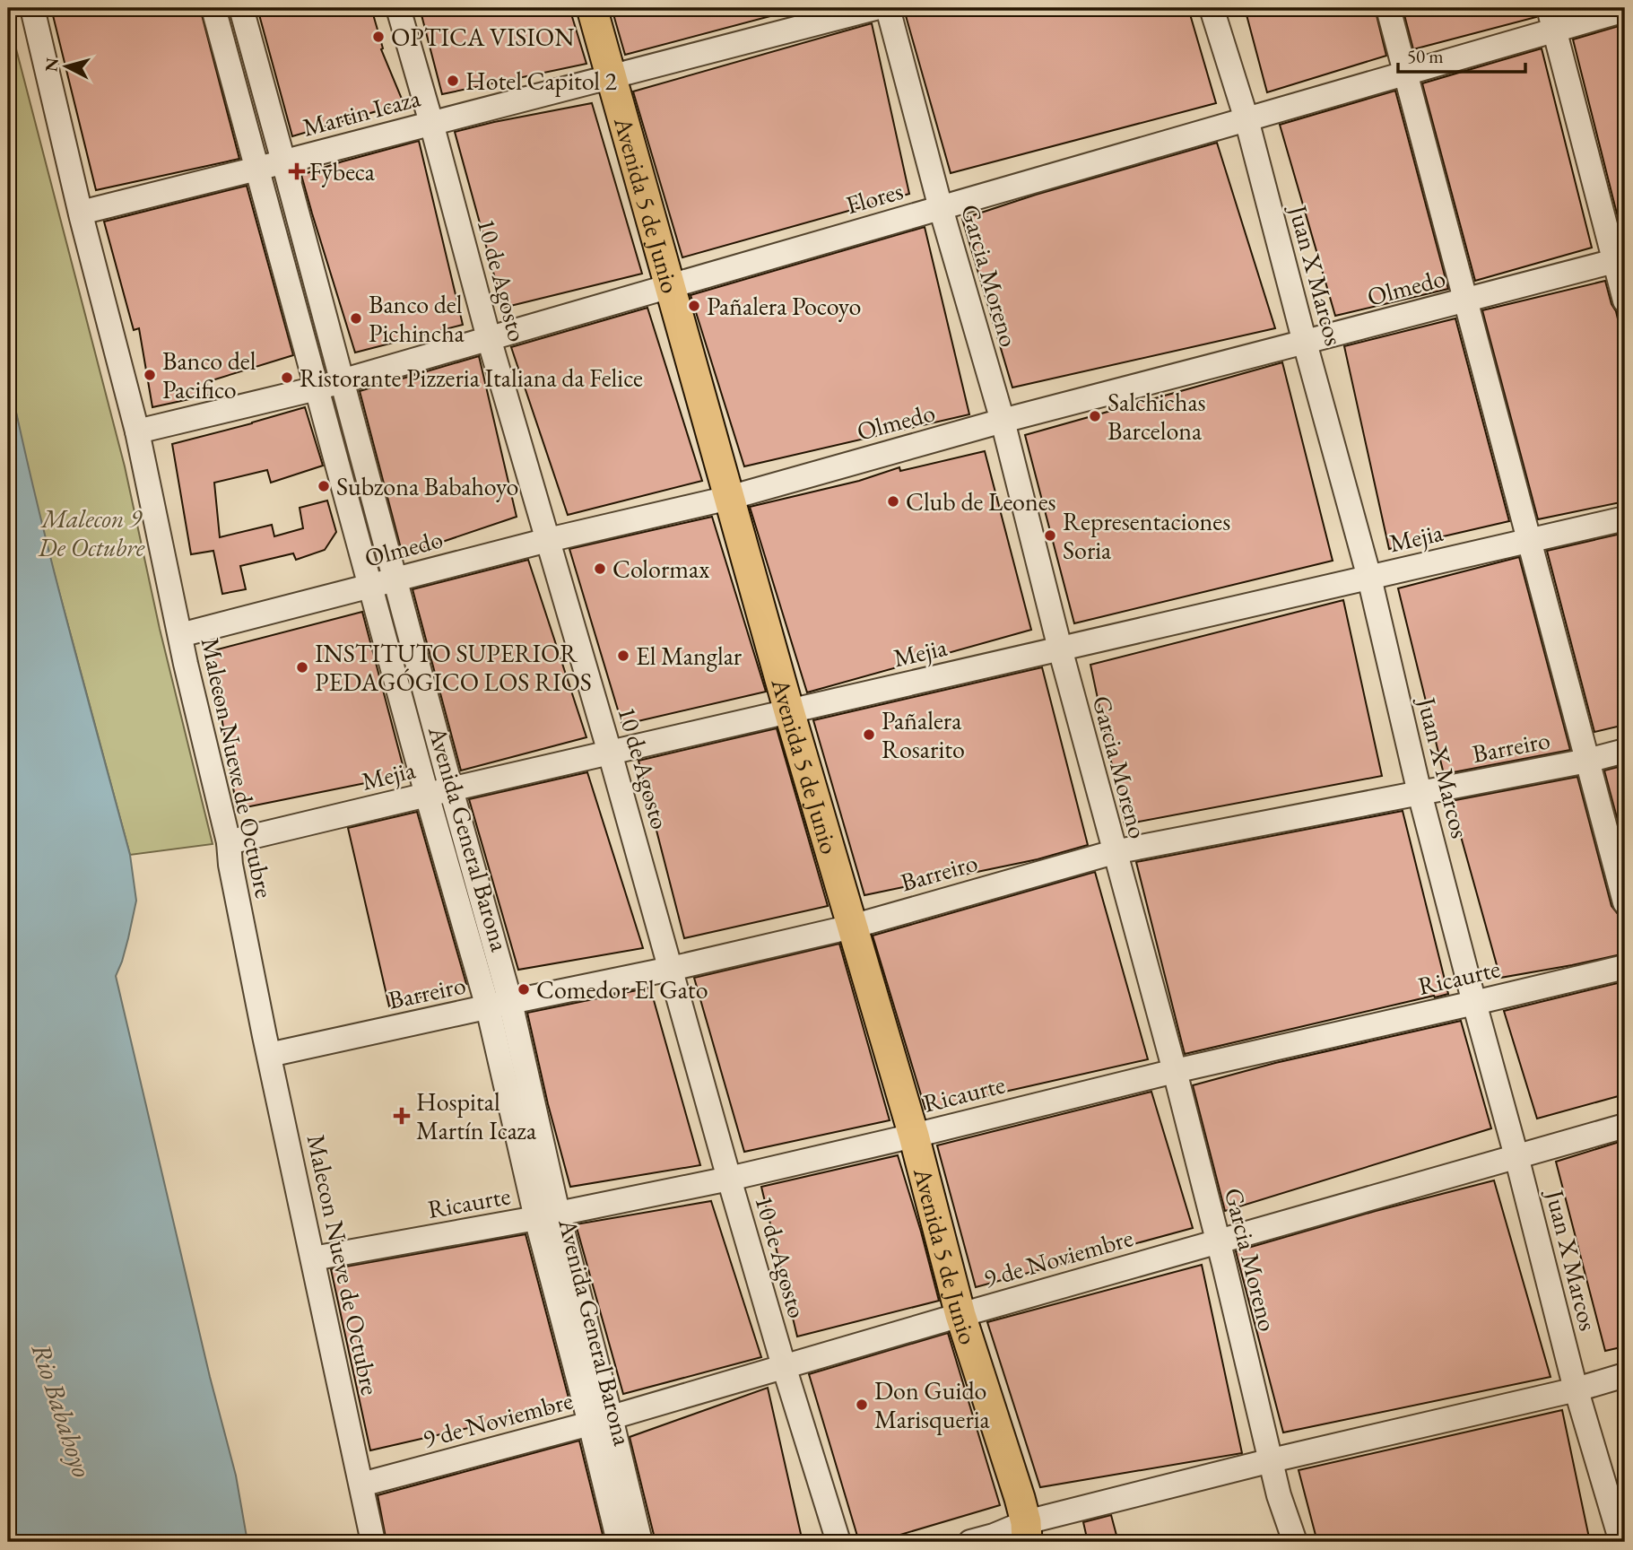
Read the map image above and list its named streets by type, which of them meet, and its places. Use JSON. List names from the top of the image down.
{
  "streets": {
    "main road": ["Avenida 5 de Junio"],
    "street": [
      "Martin Icaza",
      "Flores",
      "Garcia Moreno",
      "Juan X Marcos",
      "10 de Agosto",
      "Olmedo",
      "Mejia",
      "Barreiro",
      "Malecon Nueve de Octubre",
      "Avenida General Barona",
      "Ricaurte",
      "9 de Noviembre"
    ]
  },
  "crossings": [
    ["Martin Icaza", "Avenida 5 de Junio"],
    ["Martin Icaza", "10 de Agosto"],
    ["Martin Icaza", "Malecon Nueve de Octubre"],
    ["Martin Icaza", "Avenida General Barona"],
    ["Flores", "Avenida 5 de Junio"],
    ["Flores", "Garcia Moreno"],
    ["Flores", "Juan X Marcos"],
    ["Flores", "10 de Agosto"],
    ["Flores", "Malecon Nueve de Octubre"],
    ["Flores", "Avenida General Barona"],
    ["Avenida 5 de Junio", "Olmedo"],
    ["Avenida 5 de Junio", "Mejia"],
    ["Avenida 5 de Junio", "Barreiro"],
    ["Avenida 5 de Junio", "Ricaurte"],
    ["Avenida 5 de Junio", "9 de Noviembre"],
    ["Garcia Moreno", "Olmedo"],
    ["Garcia Moreno", "Mejia"],
    ["Garcia Moreno", "Barreiro"],
    ["Garcia Moreno", "Ricaurte"],
    ["Garcia Moreno", "9 de Noviembre"],
    ["Juan X Marcos", "Olmedo"],
    ["Juan X Marcos", "Mejia"],
    ["Juan X Marcos", "Barreiro"],
    ["Juan X Marcos", "Ricaurte"],
    ["Juan X Marcos", "9 de Noviembre"],
    ["10 de Agosto", "Olmedo"],
    ["10 de Agosto", "Mejia"],
    ["10 de Agosto", "Barreiro"],
    ["10 de Agosto", "Ricaurte"],
    ["10 de Agosto", "9 de Noviembre"],
    ["Olmedo", "Malecon Nueve de Octubre"],
    ["Olmedo", "Avenida General Barona"],
    ["Mejia", "Malecon Nueve de Octubre"],
    ["Mejia", "Avenida General Barona"],
    ["Barreiro", "Malecon Nueve de Octubre"],
    ["Barreiro", "Avenida General Barona"],
    ["Malecon Nueve de Octubre", "Ricaurte"],
    ["Malecon Nueve de Octubre", "9 de Noviembre"],
    ["Avenida General Barona", "Ricaurte"],
    ["Avenida General Barona", "9 de Noviembre"]
  ],
  "water": ["Rio Babahoyo"],
  "parks": ["Malecon 9 De Octubre"],
  "places": {
    "other": [
      "OPTICA VISION",
      "Hotel Capitol 2",
      "Pañalera Pocoyo",
      "Banco del Pichincha",
      "Banco del Pacifico",
      "Ristorante Pizzeria Italiana da Felice",
      "Salchichas Barcelona",
      "Subzona Babahoyo",
      "Club de Leones",
      "Representaciones Soria",
      "Colormax",
      "El Manglar",
      "INSTITUTO SUPERIOR PEDAGÓGICO LOS RIOS",
      "Pañalera Rosarito",
      "Comedor El Gato",
      "Don Guido Marisqueria"
    ],
    "health": ["Fybeca", "Hospital Martín Icaza"]
  },
  "scale_bar": "50 m",
  "north": "left"
}
